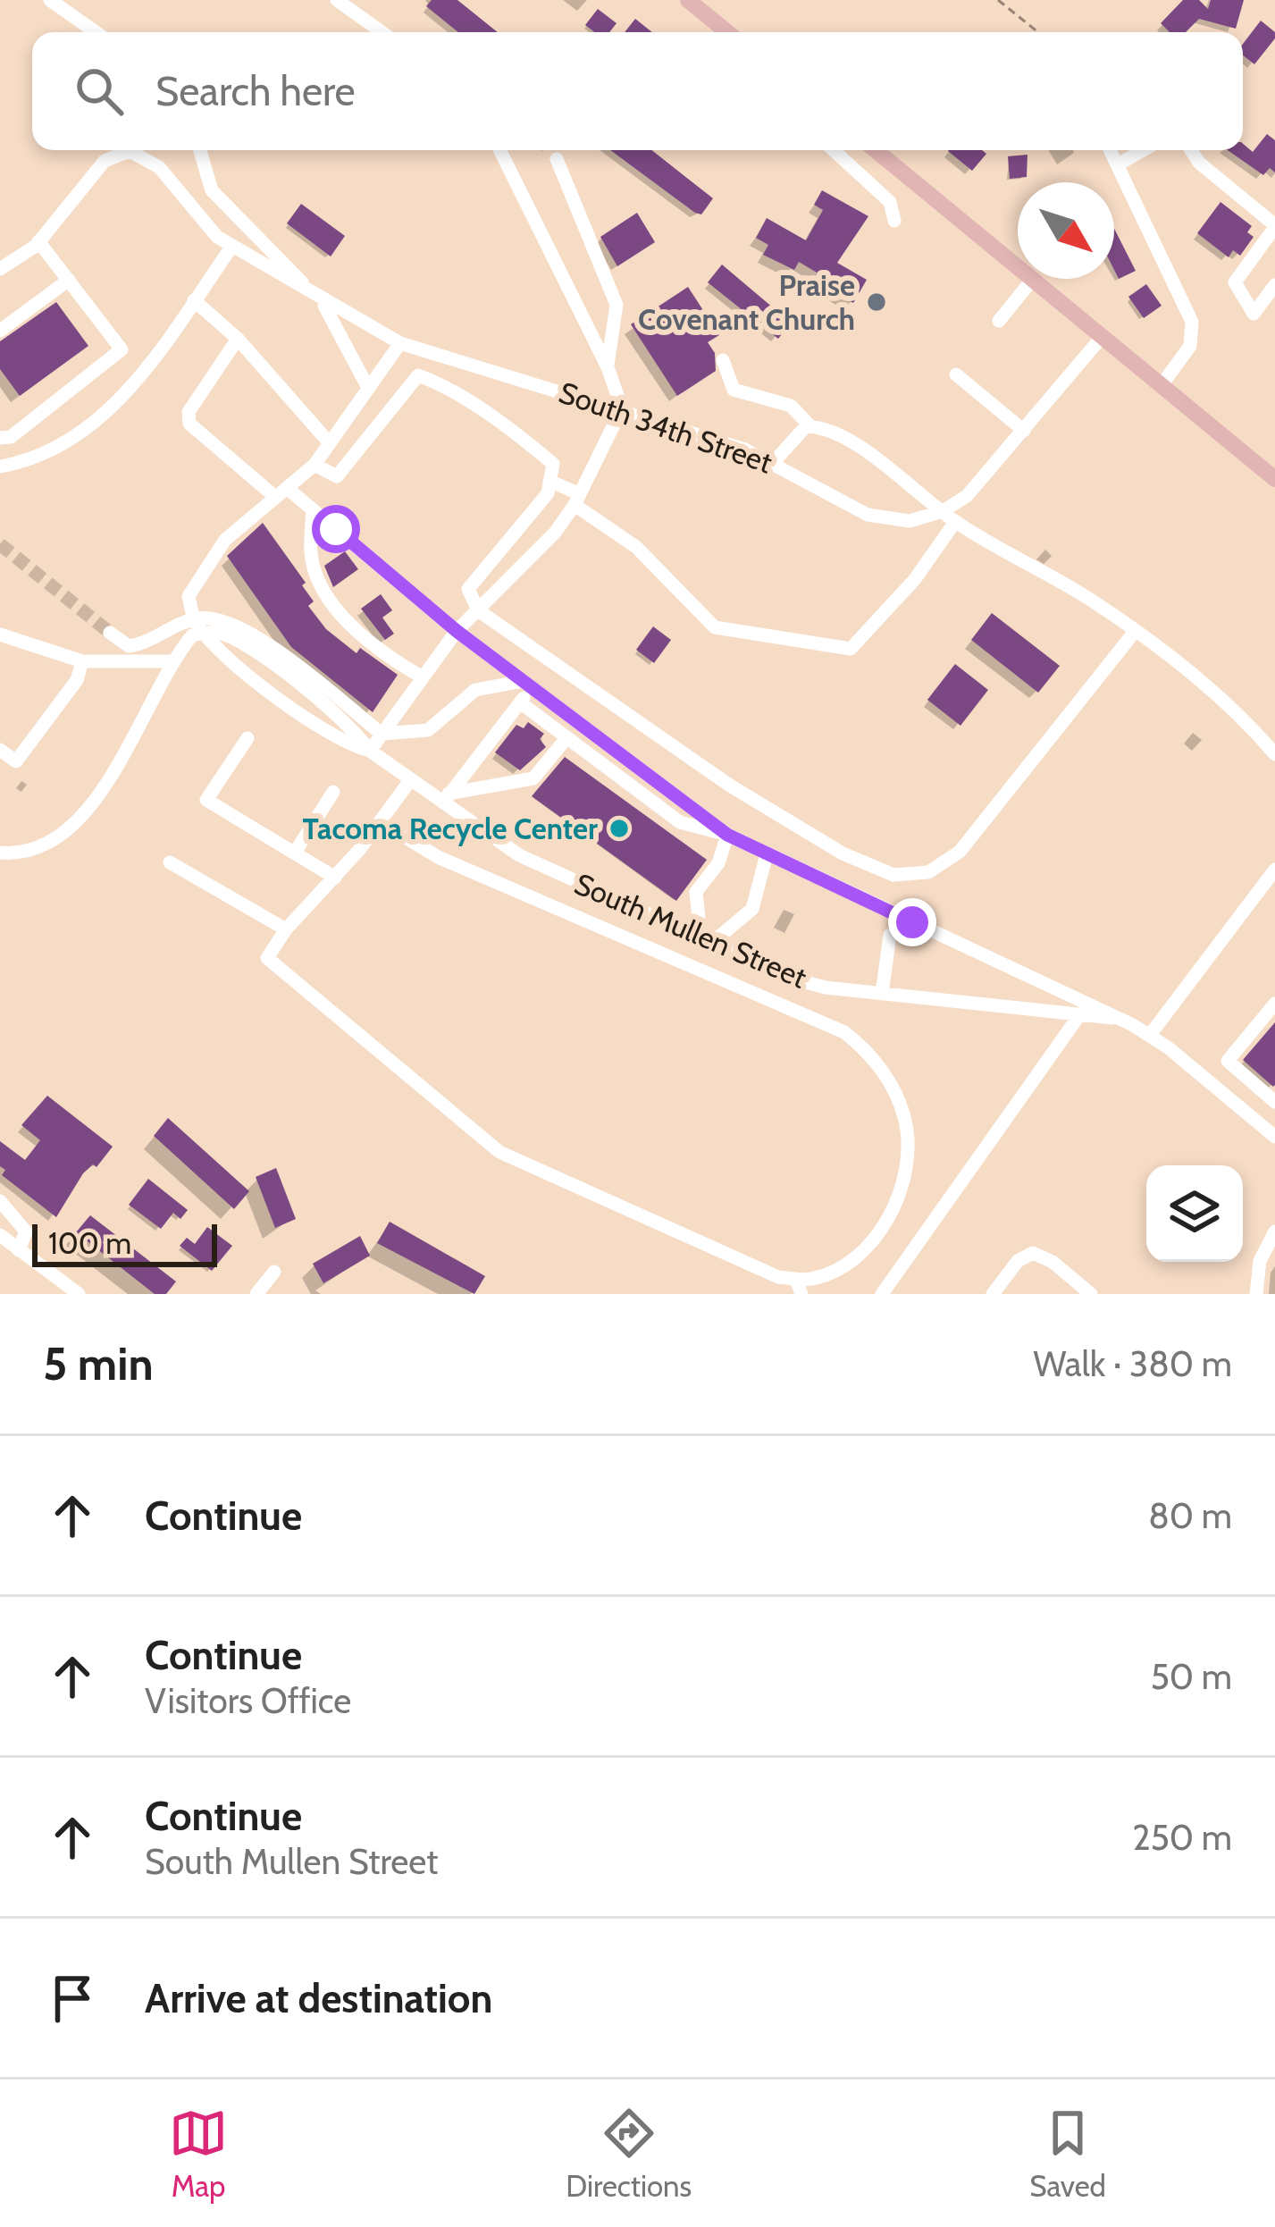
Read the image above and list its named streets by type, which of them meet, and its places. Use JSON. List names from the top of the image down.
{
  "streets": {
    "street": ["South 34th Street", "South Mullen Street"]
  },
  "places": ["Praise Covenant Church", "Tacoma Recycle Center"],
  "scale_bar": "100 m",
  "north": "bottom right",
  "page": {
    "search": "Search here",
    "scale": "100 m",
    "heading": ["5 min", "Walk · 380 m"],
    "list": [
      ["Continue", "80 m"],
      ["Continue", "Visitors Office", "50 m"],
      ["Continue", "South Mullen Street", "250 m"],
      "Arrive at destination"
    ],
    "nav": ["Map", "Directions", "Saved"]
  }
}
